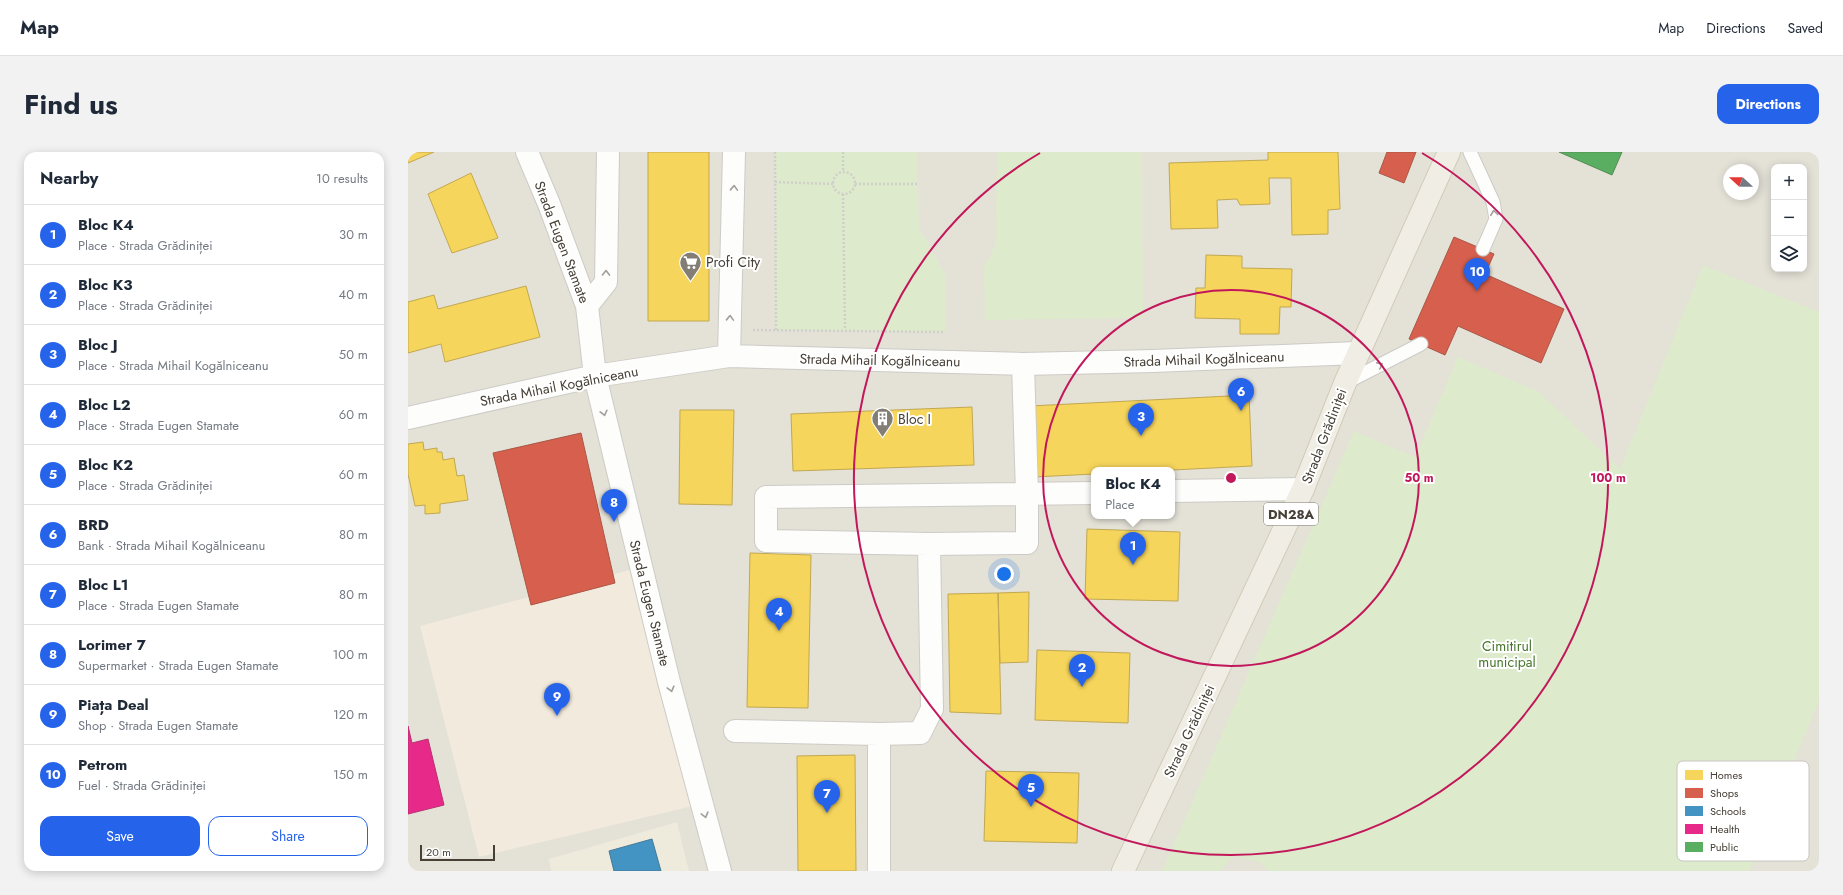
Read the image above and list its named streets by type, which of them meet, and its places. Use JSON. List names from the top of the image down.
{
  "streets": {
    "main road": ["Strada Grădiniței", "DN28A"],
    "street": ["Strada Eugen Stamate", "Strada Mihail Kogălniceanu"]
  },
  "crossings": [
    ["Strada Eugen Stamate", "Strada Mihail Kogălniceanu"],
    ["Strada Mihail Kogălniceanu", "Strada Grădiniței"]
  ],
  "one_way": ["Strada Eugen Stamate"],
  "parks": ["Cimitirul municipal"],
  "places": {
    "supermarket": ["Profi City"],
    "building": ["Bloc I"]
  },
  "legend": [
    "Homes",
    "Shops",
    "Schools",
    "Health",
    "Public"
  ],
  "scale_bar": "20 m",
  "north": "left",
  "page": {
    "header": "Map",
    "nav": ["Map", "Directions", "Saved"],
    "title": "Find us",
    "buttons": [
      "Directions",
      ["Save", "Share"]
    ],
    "heading": ["Nearby", "10 results"],
    "map_buttons": ["+", "−"],
    "list": [
      {
        "mark": "1",
        "name": "Bloc K4",
        "note": "Place · Strada Grădiniței",
        "value": "30 m"
      },
      {
        "mark": "2",
        "name": "Bloc K3",
        "note": "Place · Strada Grădiniței",
        "value": "40 m"
      },
      {
        "mark": "3",
        "name": "Bloc J",
        "note": "Place · Strada Mihail Kogălniceanu",
        "value": "50 m"
      },
      {
        "mark": "4",
        "name": "Bloc L2",
        "note": "Place · Strada Eugen Stamate",
        "value": "60 m"
      },
      {
        "mark": "5",
        "name": "Bloc K2",
        "note": "Place · Strada Grădiniței",
        "value": "60 m"
      },
      {
        "mark": "6",
        "name": "BRD",
        "note": "Bank · Strada Mihail Kogălniceanu",
        "value": "80 m"
      },
      {
        "mark": "7",
        "name": "Bloc L1",
        "note": "Place · Strada Eugen Stamate",
        "value": "80 m"
      },
      {
        "mark": "8",
        "name": "Lorimer 7",
        "note": "Supermarket · Strada Eugen Stamate",
        "value": "100 m"
      },
      {
        "mark": "9",
        "name": "Piața Deal",
        "note": "Shop · Strada Eugen Stamate",
        "value": "120 m"
      },
      {
        "mark": "10",
        "name": "Petrom",
        "note": "Fuel · Strada Grădiniței",
        "value": "150 m"
      }
    ],
    "pins": [
      "10",
      "6",
      "3",
      "8",
      "1",
      "4",
      "2",
      "9",
      "5",
      "7"
    ],
    "popup": ["Bloc K4", "Place"],
    "scale": "20 m"
  },
  "rings": ["50 m", "100 m"]
}
